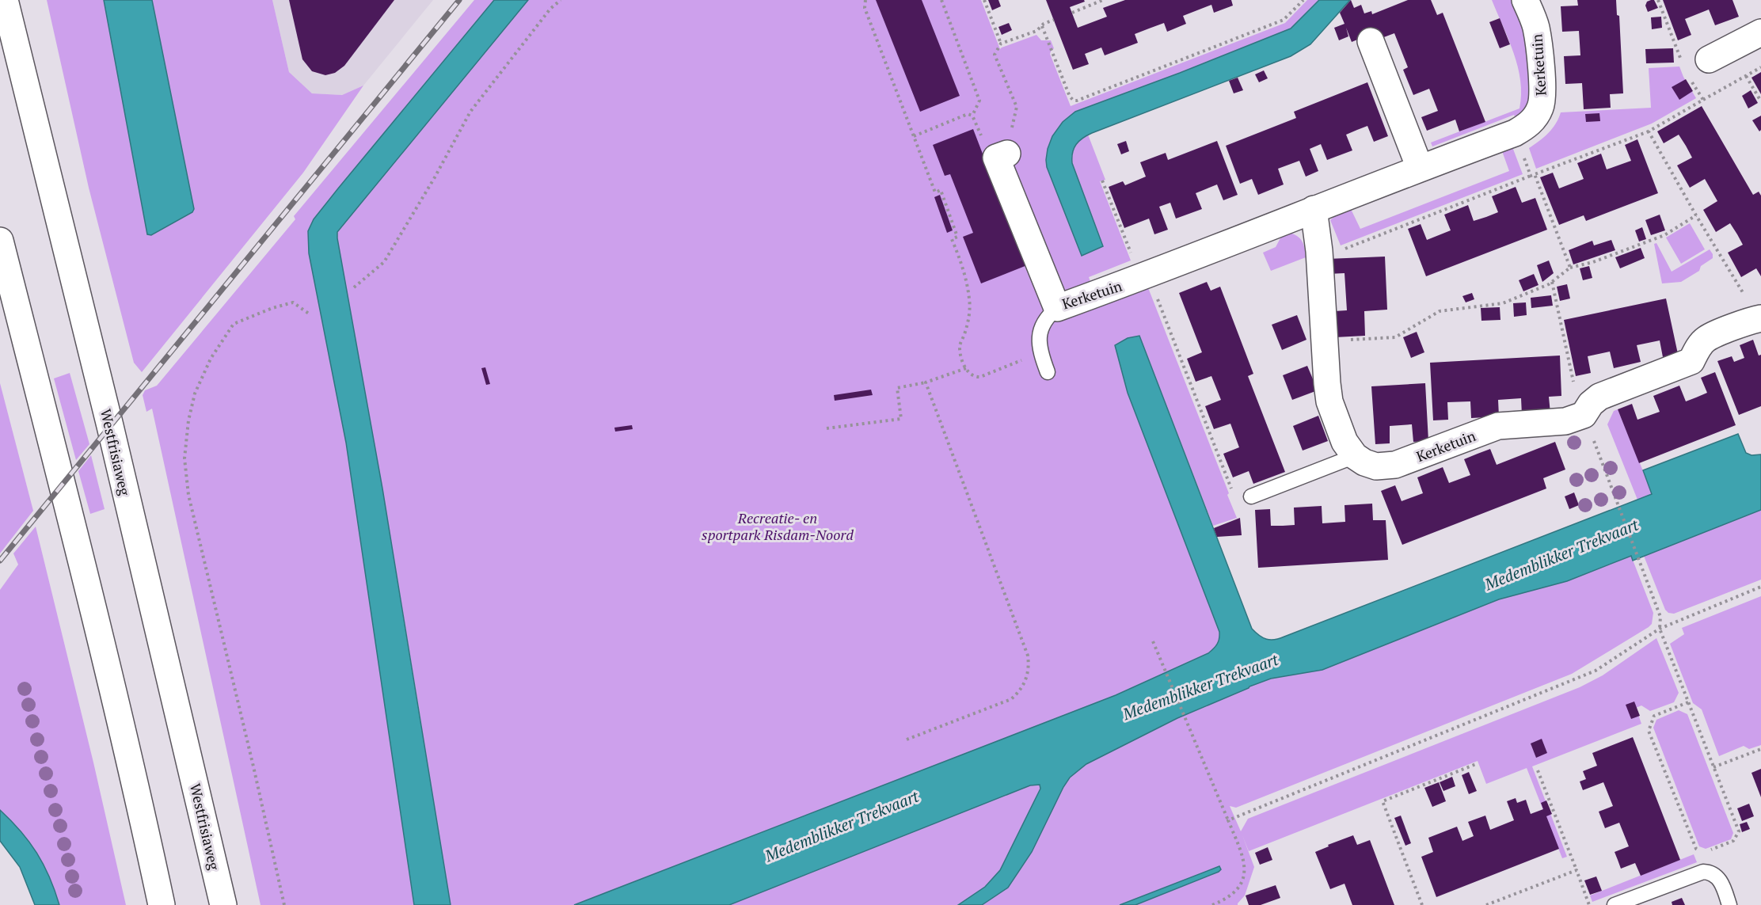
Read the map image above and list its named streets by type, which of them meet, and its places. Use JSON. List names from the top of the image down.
{
  "streets": {
    "main road": ["Kerketuin", "Westfrisiaweg"]
  },
  "water": ["Medemblikker Trekvaart"],
  "parks": ["Recreatie- en sportpark Risdam-Noord"]
}
